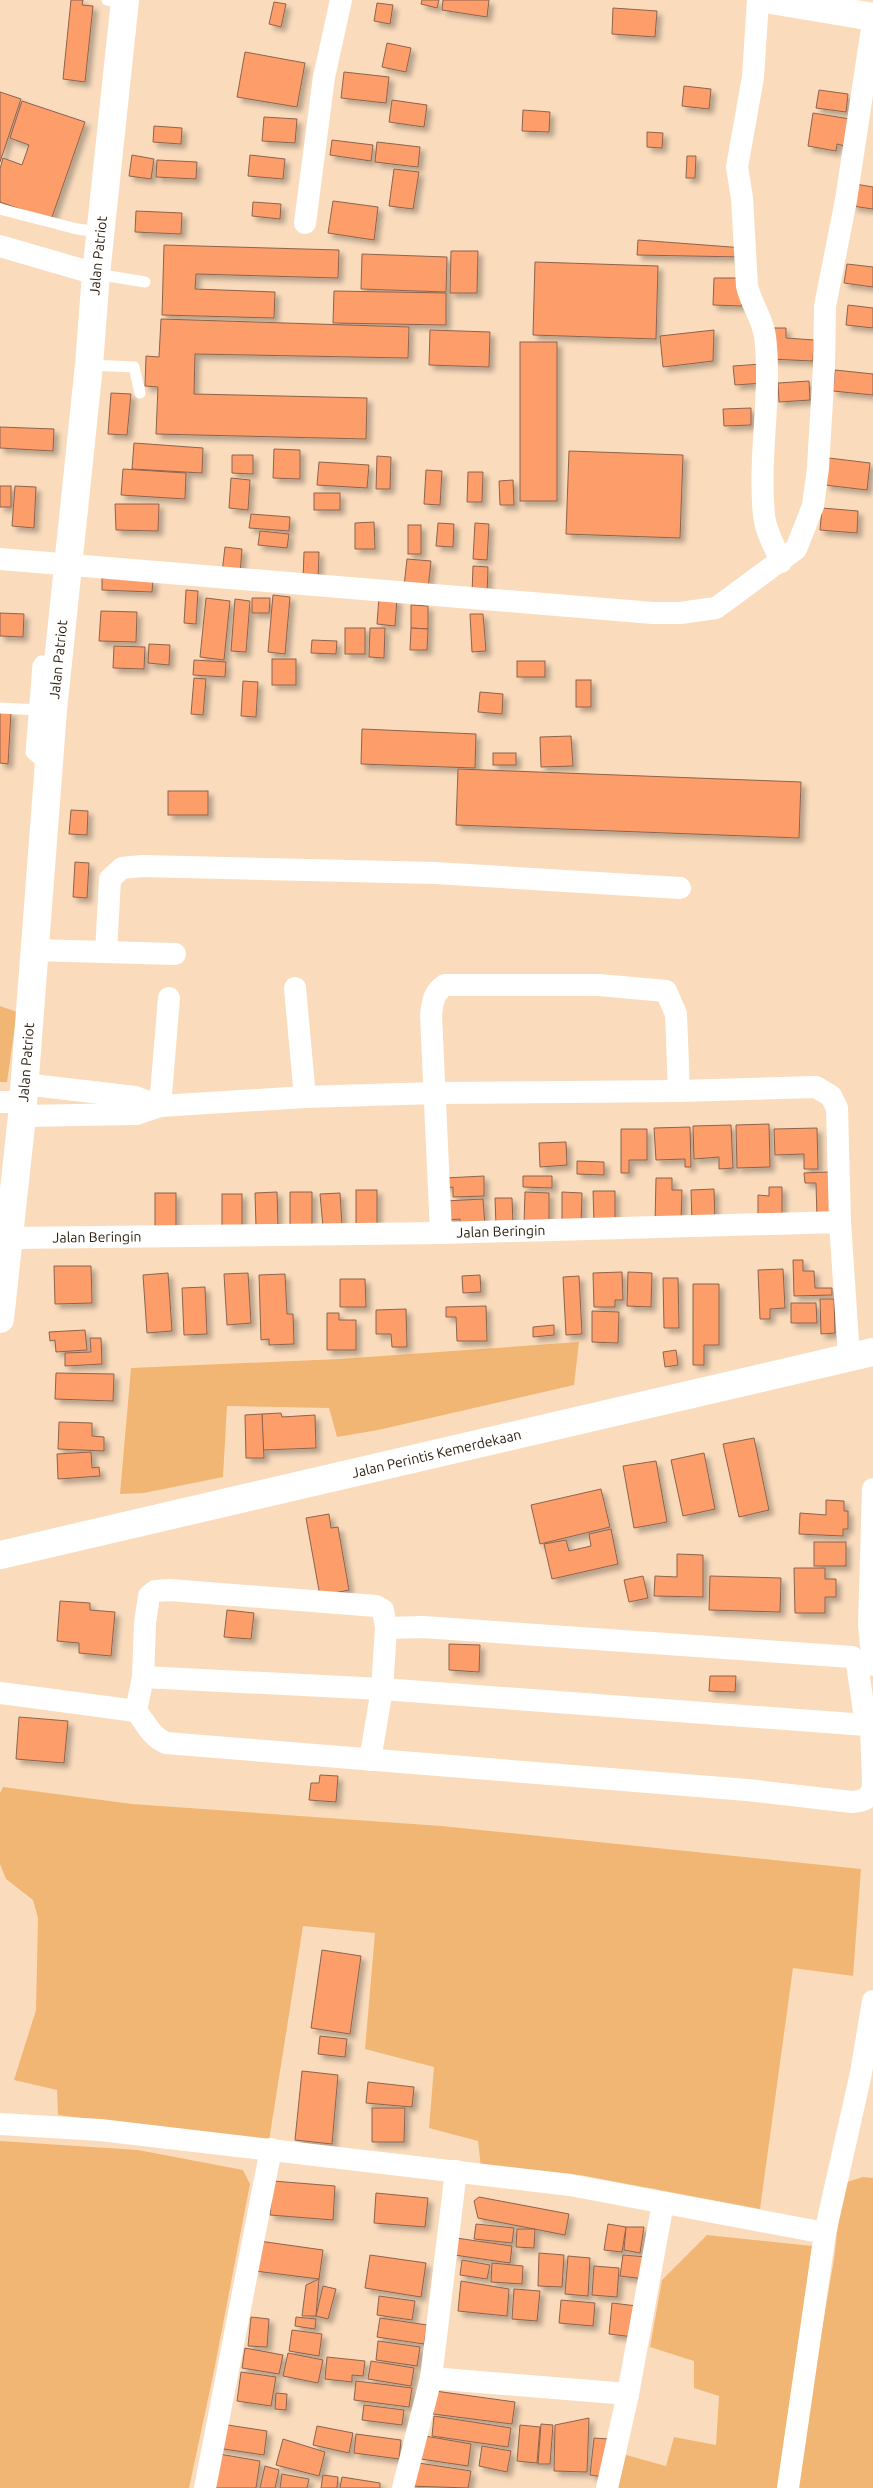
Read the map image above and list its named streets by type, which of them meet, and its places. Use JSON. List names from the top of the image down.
{
  "streets": {
    "street": ["Jalan Patriot", "Jalan Beringin", "Jalan Perintis Kemerdekaan"]
  },
  "crossings": [
    ["Jalan Patriot", "Jalan Beringin"]
  ]
}
